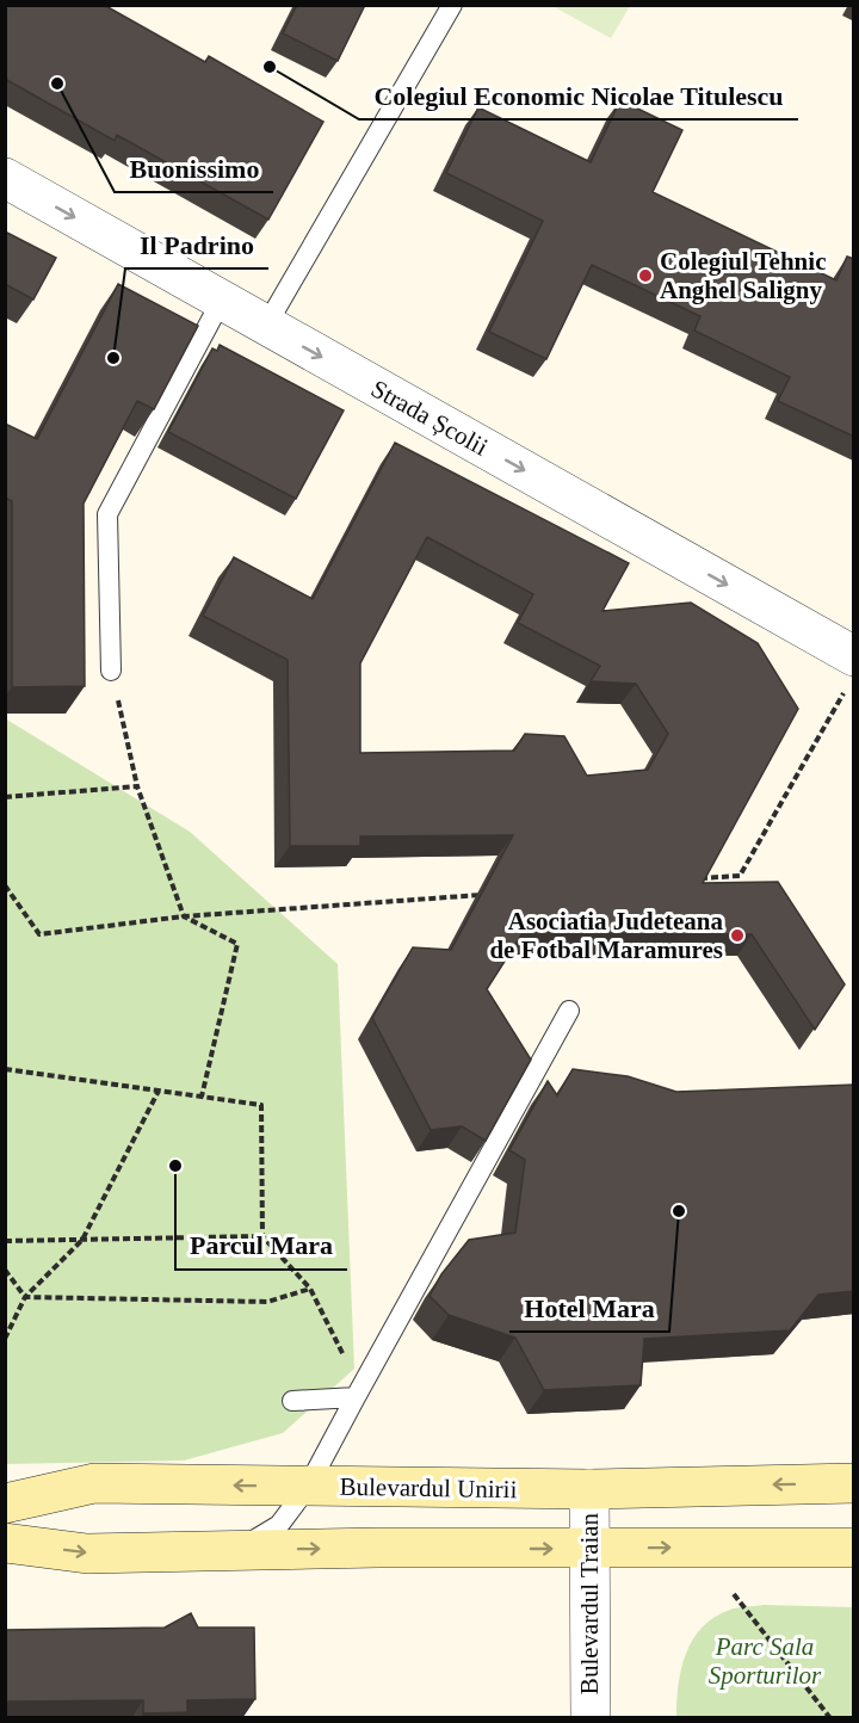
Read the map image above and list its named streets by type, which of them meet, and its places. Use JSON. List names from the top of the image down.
{
  "streets": {
    "main road": ["Bulevardul Unirii"],
    "street": ["Strada Școlii", "Bulevardul Traian"]
  },
  "crossings": [
    ["Bulevardul Unirii", "Bulevardul Traian"]
  ],
  "one_way": ["Strada Școlii"],
  "parks": ["Parc Sala Sporturilor"],
  "places": [
    "Colegiul Economic Nicolae Titulescu",
    "Buonissimo",
    "Colegiul Tehnic Anghel Saligny",
    "Il Padrino",
    "Asociatia Judeteana de Fotbal Maramures",
    "Parcul Mara",
    "Hotel Mara"
  ]
}
